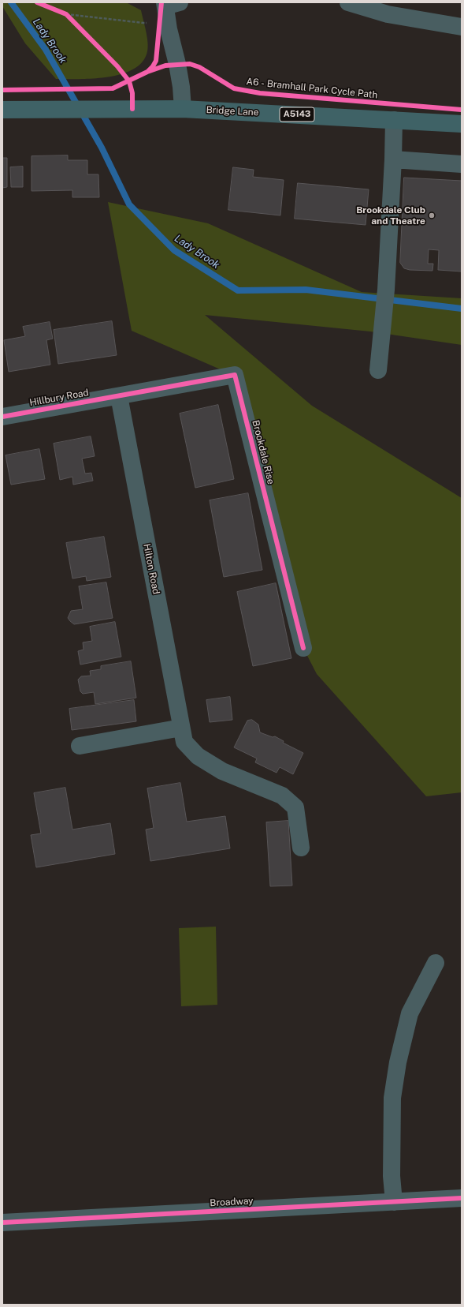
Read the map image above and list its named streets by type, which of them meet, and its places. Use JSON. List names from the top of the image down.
{
  "streets": {
    "main road": ["Bridge Lane", "A5143"],
    "street": [
      "Hillbury Road",
      "Brookdale Rise",
      "Hilton Road",
      "Broadway"
    ],
    "cycle path": ["A6 - Bramhall Park Cycle Path"]
  },
  "crossings": [
    ["Hillbury Road", "Brookdale Rise"],
    ["Hillbury Road", "Hilton Road"],
    ["Brookdale Rise", "Hilton Road"]
  ],
  "water": ["Lady Brook"],
  "places": ["Brookdale Club and Theatre"]
}
